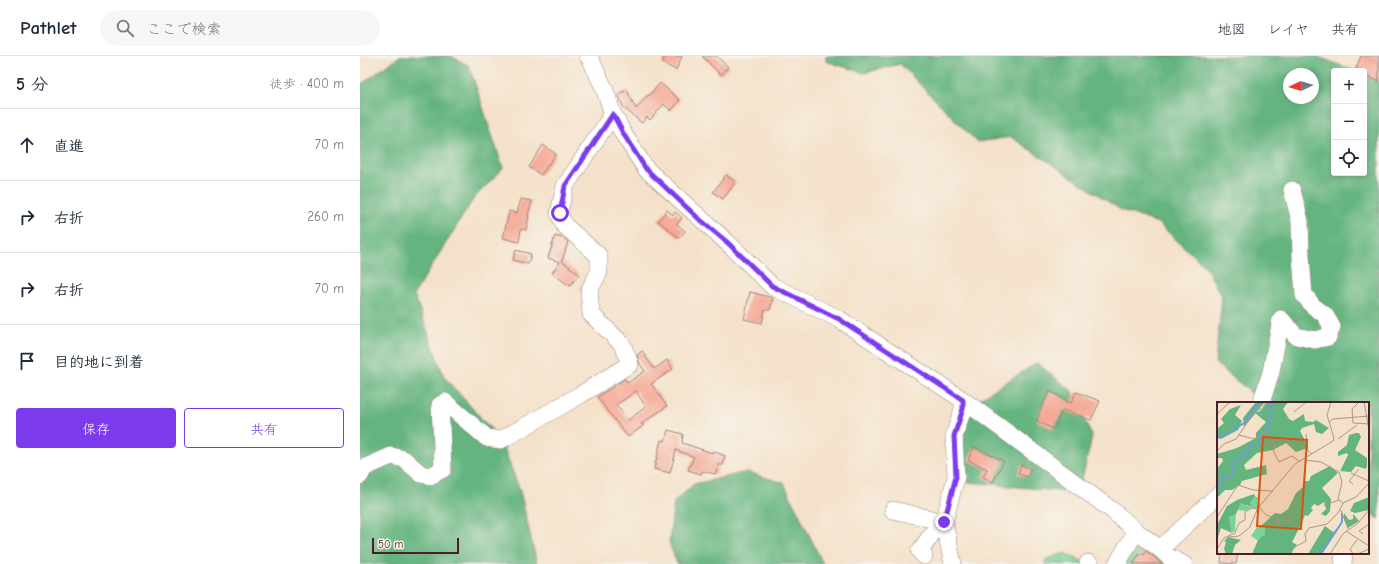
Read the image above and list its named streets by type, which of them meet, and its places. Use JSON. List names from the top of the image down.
{
  "scale_bar": "50 m",
  "north": "left",
  "page": {
    "header": "Pathlet",
    "search": "ここで検索",
    "nav": ["地図", "レイヤ", "共有"],
    "heading": ["5 分", "徒歩 · 400 m"],
    "map_buttons": ["+", "−"],
    "list": [
      ["直進", "70 m"],
      ["右折", "260 m"],
      ["右折", "70 m"],
      "目的地に到着"
    ],
    "buttons": ["保存", "共有"],
    "scale": "50 m"
  }
}
